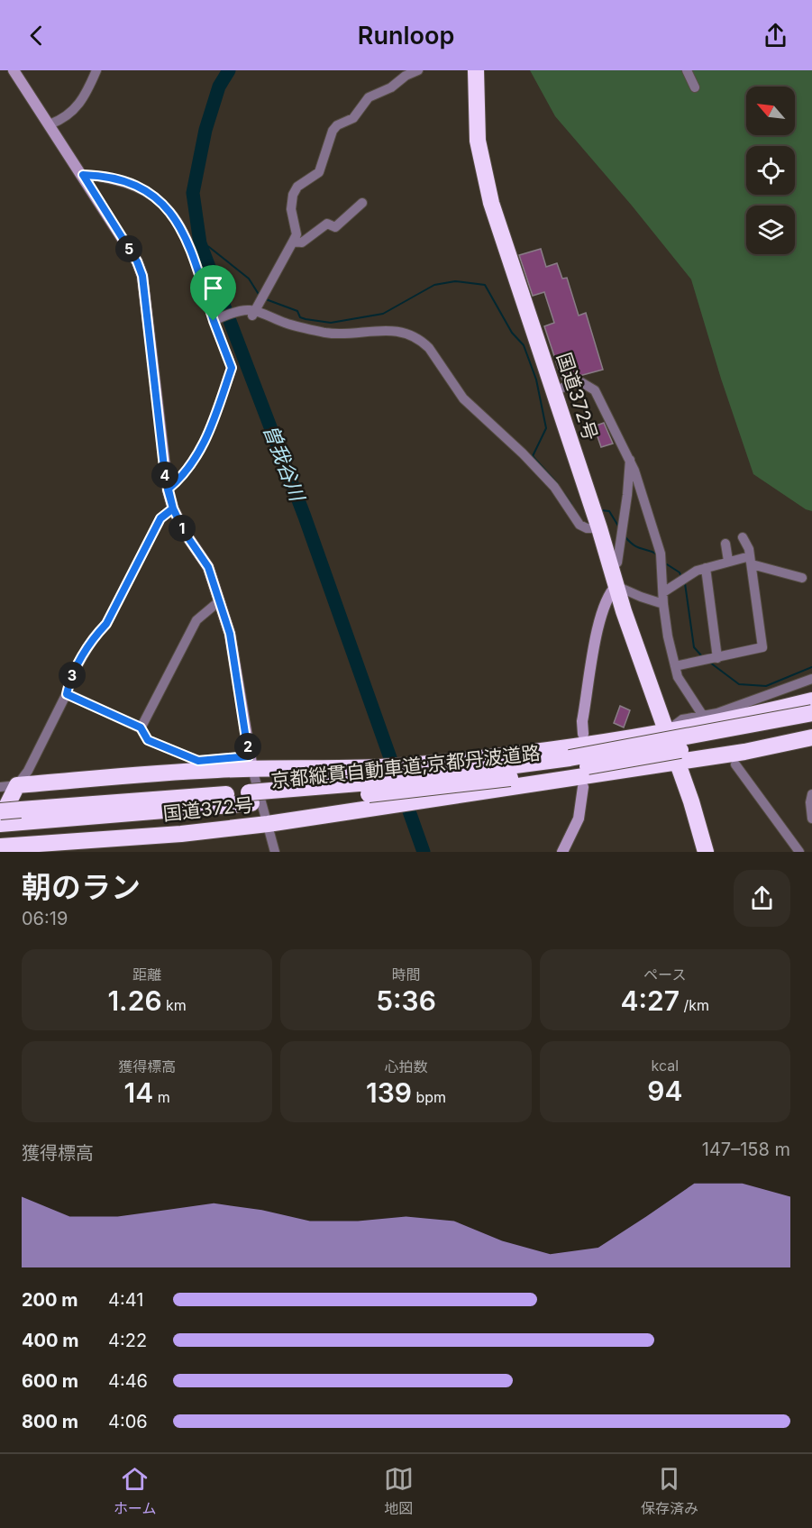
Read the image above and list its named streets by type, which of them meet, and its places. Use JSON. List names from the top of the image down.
{
  "streets": {
    "highway": ["国道372号", "京都縦貫自動車道;京都丹波道路"]
  },
  "water": ["曽我谷川"],
  "north": "top left",
  "page": {
    "header": "Runloop",
    "pins": [
      "5",
      "4",
      "1",
      "3",
      "2"
    ],
    "heading": ["朝のラン", "06:19"],
    "stats": [
      ["距離", "1.26 km"],
      ["時間", "5:36"],
      ["ペース", "4:27 /km"],
      ["獲得標高", "14 m"],
      ["心拍数", "139 bpm"],
      ["kcal", "94"]
    ],
    "chart": ["獲得標高", "147–158 m"],
    "list": [
      {
        "name": "200 m",
        "note": "4:41"
      },
      {
        "name": "400 m",
        "note": "4:22"
      },
      {
        "name": "600 m",
        "note": "4:46"
      },
      {
        "name": "800 m",
        "note": "4:06"
      }
    ],
    "tabs": ["ホーム", "地図", "保存済み"]
  }
}
